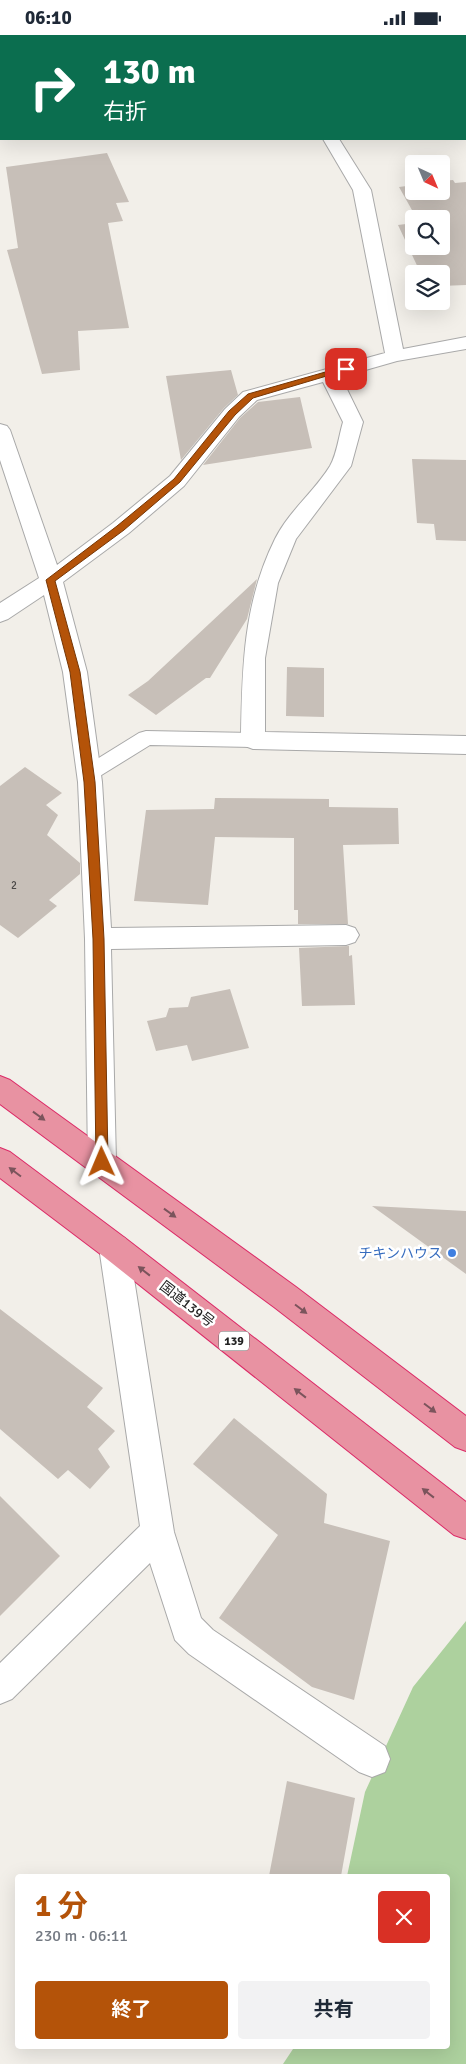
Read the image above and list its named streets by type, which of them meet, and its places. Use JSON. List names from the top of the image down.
{
  "streets": {
    "highway": ["国道139号", "139"]
  },
  "places": ["チキンハウス"],
  "house_numbers": ["2"],
  "north": "bottom right",
  "page": {
    "status": "06:10",
    "turn": ["130 m", "右折"],
    "heading": ["1 分", "230 m · 06:11"],
    "buttons": ["終了", "共有"]
  }
}
